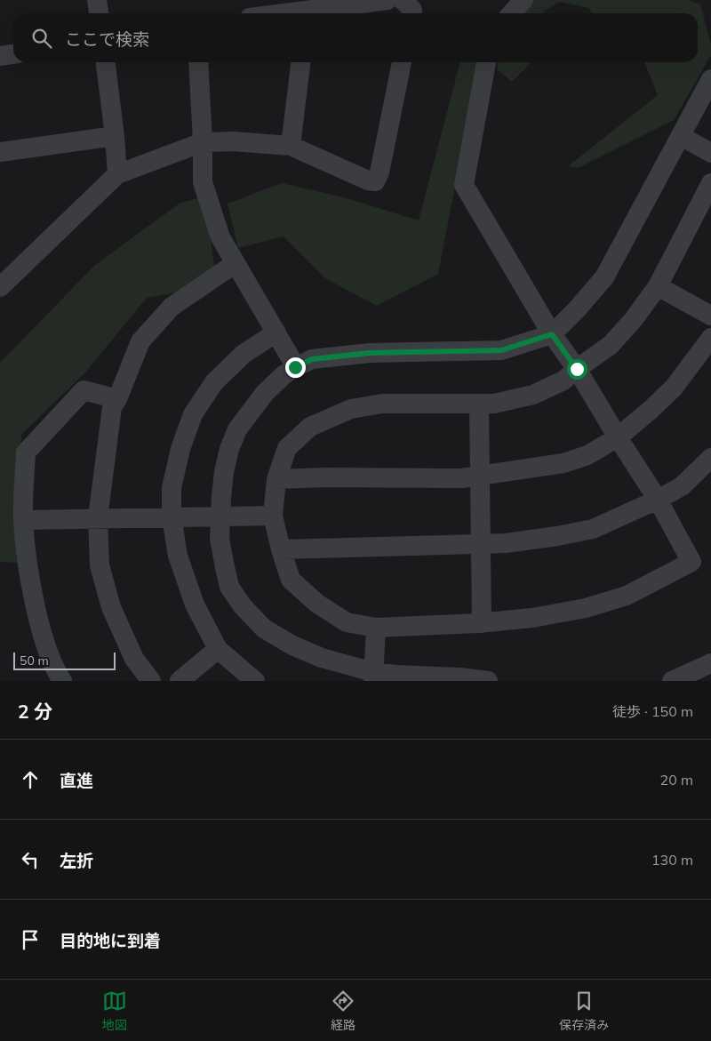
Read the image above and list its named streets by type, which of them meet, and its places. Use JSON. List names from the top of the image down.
{
  "scale_bar": "50 m",
  "page": {
    "search": "ここで検索",
    "scale": "50 m",
    "heading": ["2 分", "徒歩 · 150 m"],
    "list": [
      ["直進", "20 m"],
      ["左折", "130 m"],
      "目的地に到着"
    ],
    "nav": ["地図", "経路", "保存済み"]
  }
}
